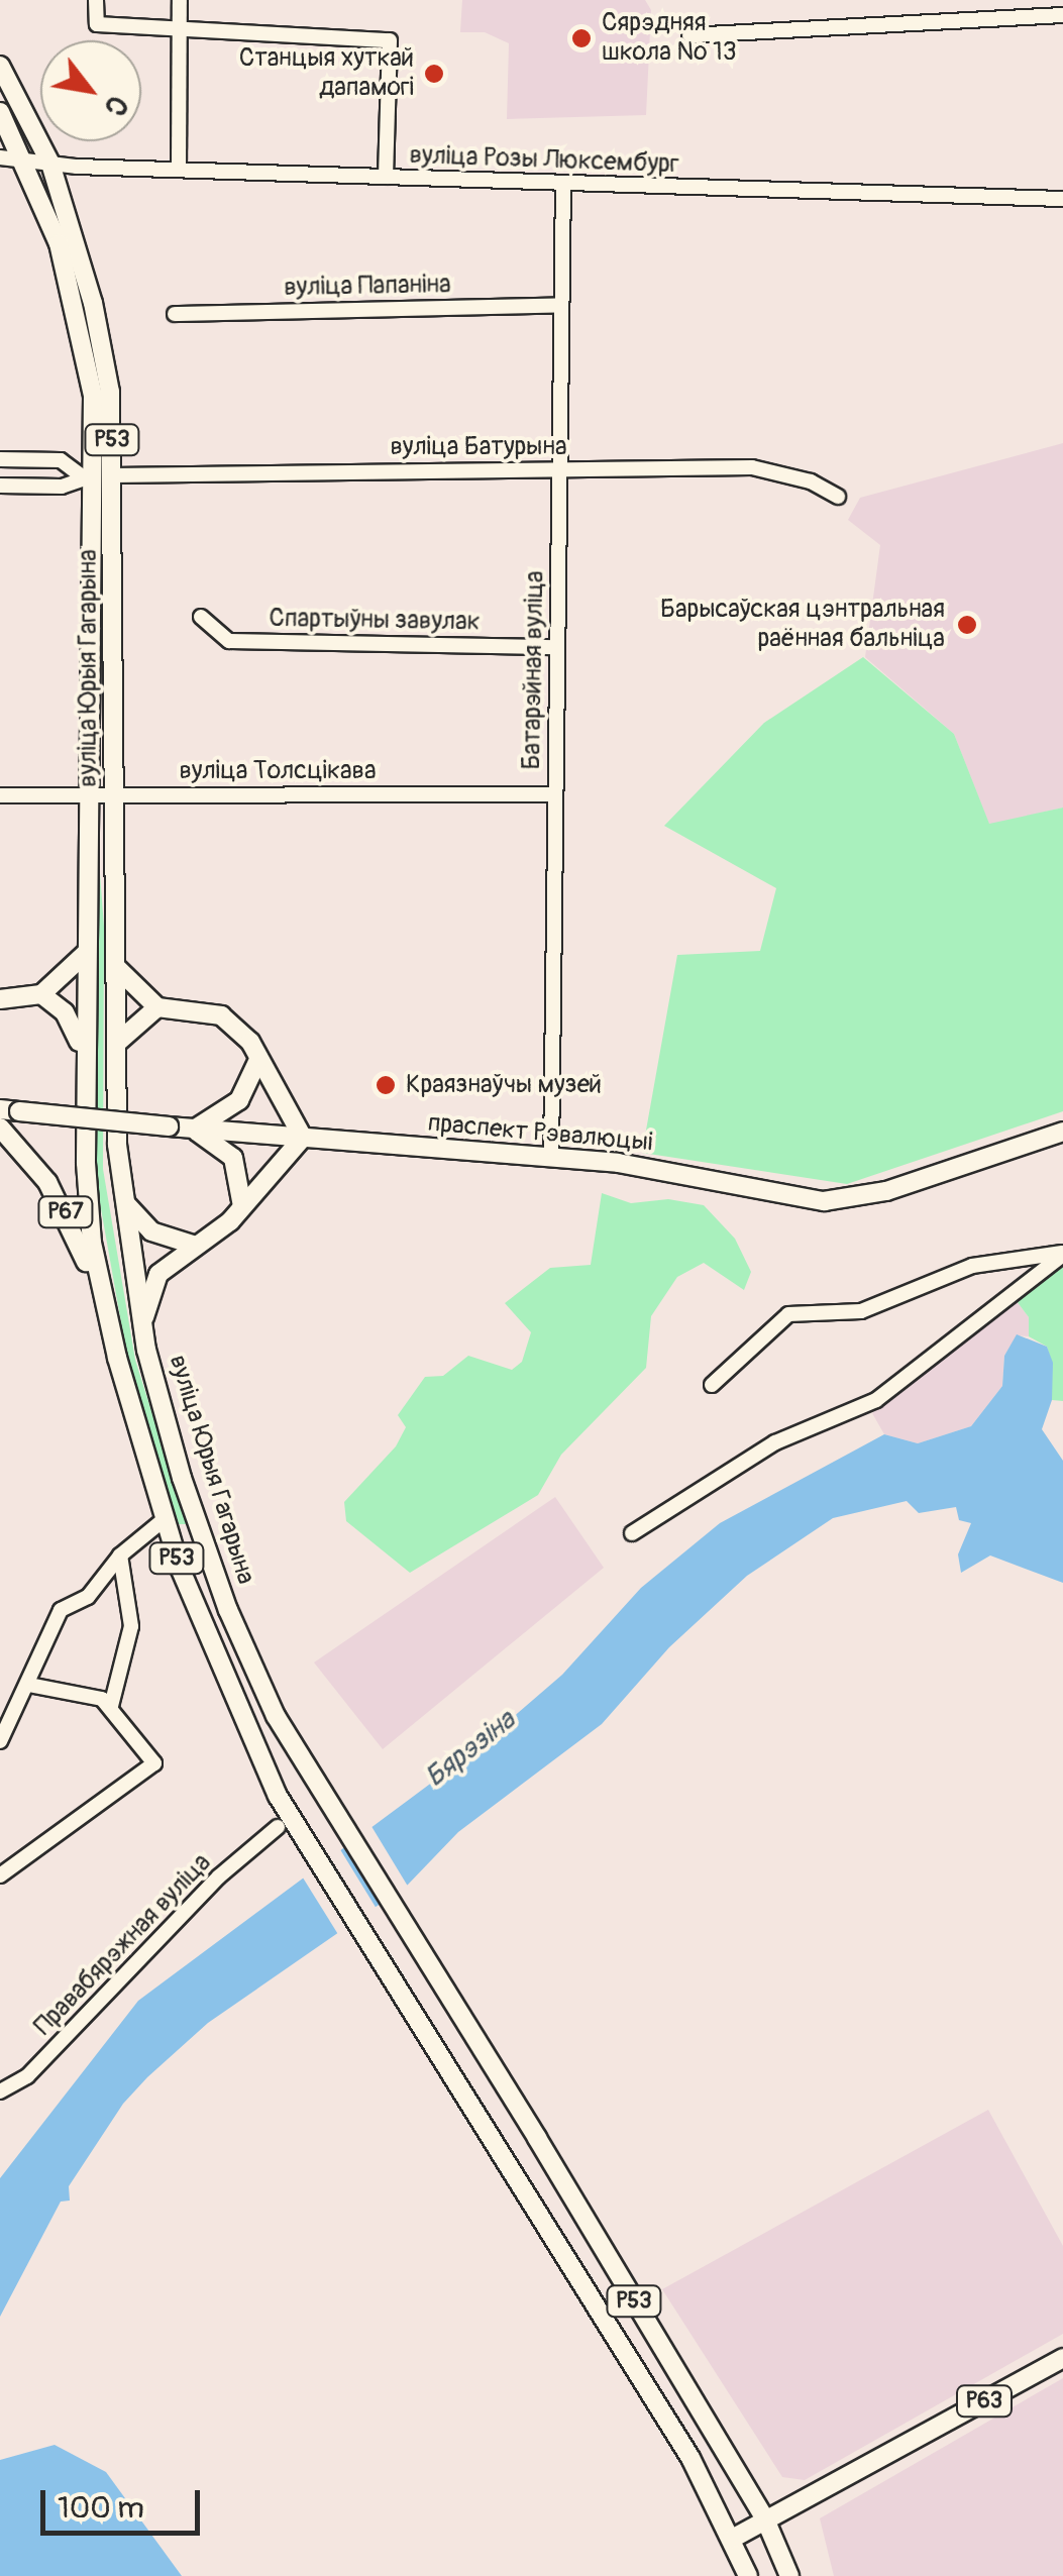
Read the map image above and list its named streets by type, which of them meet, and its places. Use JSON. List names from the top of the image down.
{
  "streets": {
    "main road": [
      "Р53",
      "вуліца Юрыя Гагарына",
      "праспект Рэвалюцыі",
      "Р67",
      "Р63"
    ],
    "street": [
      "вуліца Розы Люксембург",
      "вуліца Папаніна",
      "вуліца Батурына",
      "Спартыўны завулак",
      "Батарэйная вуліца",
      "вуліца Толсцікава",
      "Правабярэжная вуліца"
    ]
  },
  "crossings": [
    ["вуліца Розы Люксембург", "вуліца Юрыя Гагарына"],
    ["вуліца Розы Люксембург", "Батарэйная вуліца"],
    ["вуліца Папаніна", "Батарэйная вуліца"],
    ["вуліца Батурына", "вуліца Юрыя Гагарына"],
    ["вуліца Батурына", "Батарэйная вуліца"],
    ["Спартыўны завулак", "Батарэйная вуліца"],
    ["вуліца Юрыя Гагарына", "вуліца Толсцікава"],
    ["вуліца Юрыя Гагарына", "Р67"],
    ["вуліца Юрыя Гагарына", "Р63"],
    ["Батарэйная вуліца", "вуліца Толсцікава"],
    ["Батарэйная вуліца", "праспект Рэвалюцыі"]
  ],
  "water": ["Бярэзіна"],
  "places": [
    "Сярэдняя школа № 13",
    "Станцыя хуткай дапамогі",
    "Барысаўская цэнтральная раённая бальніца",
    "Краязнаўчы музей"
  ],
  "scale_bar": "100 m",
  "north": "bottom right"
}
